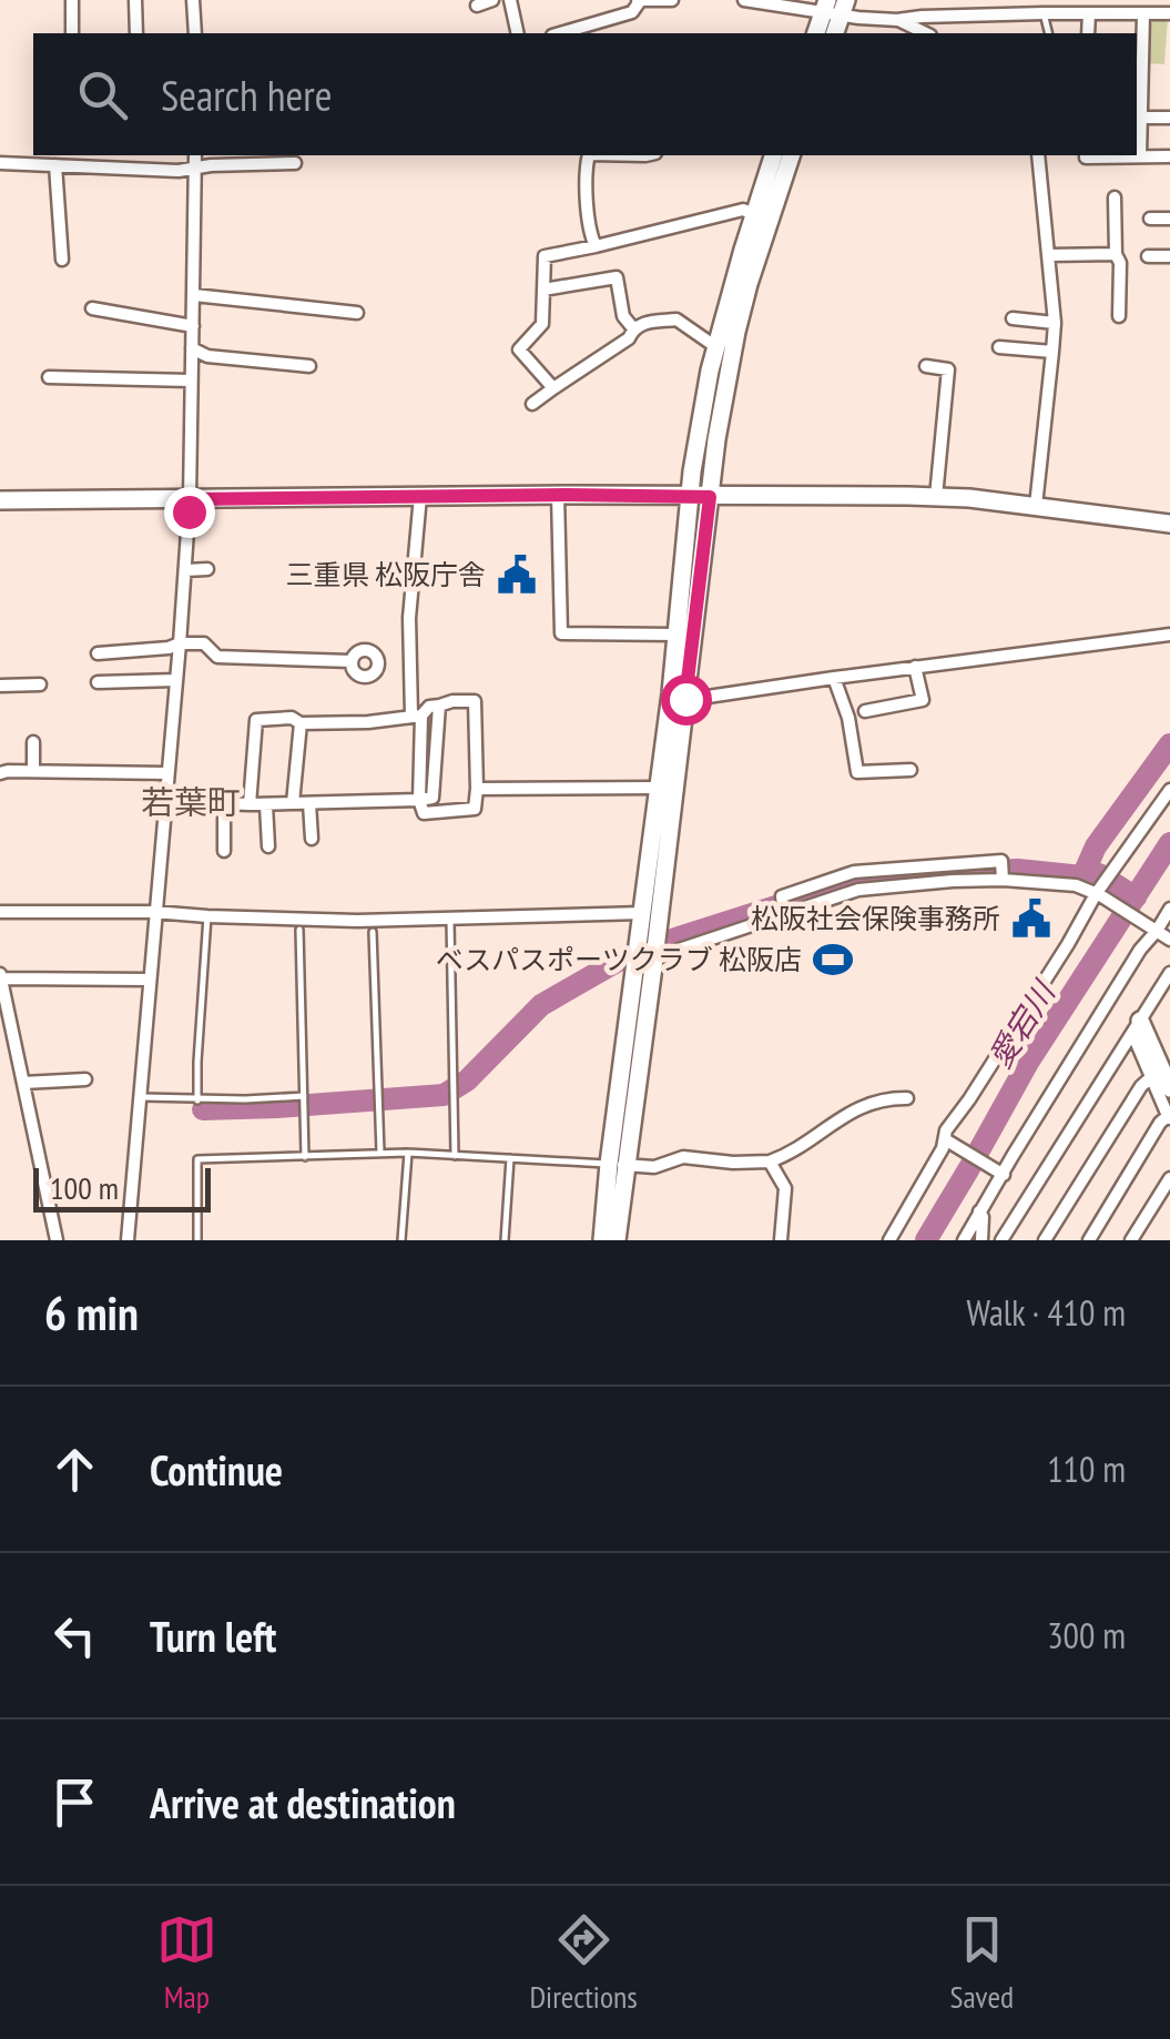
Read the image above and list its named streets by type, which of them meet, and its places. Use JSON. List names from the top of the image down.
{
  "districts": ["若葉町"],
  "water": ["愛宕川"],
  "places": {
    "public building": ["三重県 松阪庁舎", "松阪社会保険事務所"],
    "sports": ["ベスパスポーツクラブ 松阪店"]
  },
  "scale_bar": "100 m",
  "page": {
    "search": "Search here",
    "scale": "100 m",
    "heading": ["6 min", "Walk · 410 m"],
    "list": [
      ["Continue", "110 m"],
      ["Turn left", "300 m"],
      "Arrive at destination"
    ],
    "nav": ["Map", "Directions", "Saved"]
  }
}
